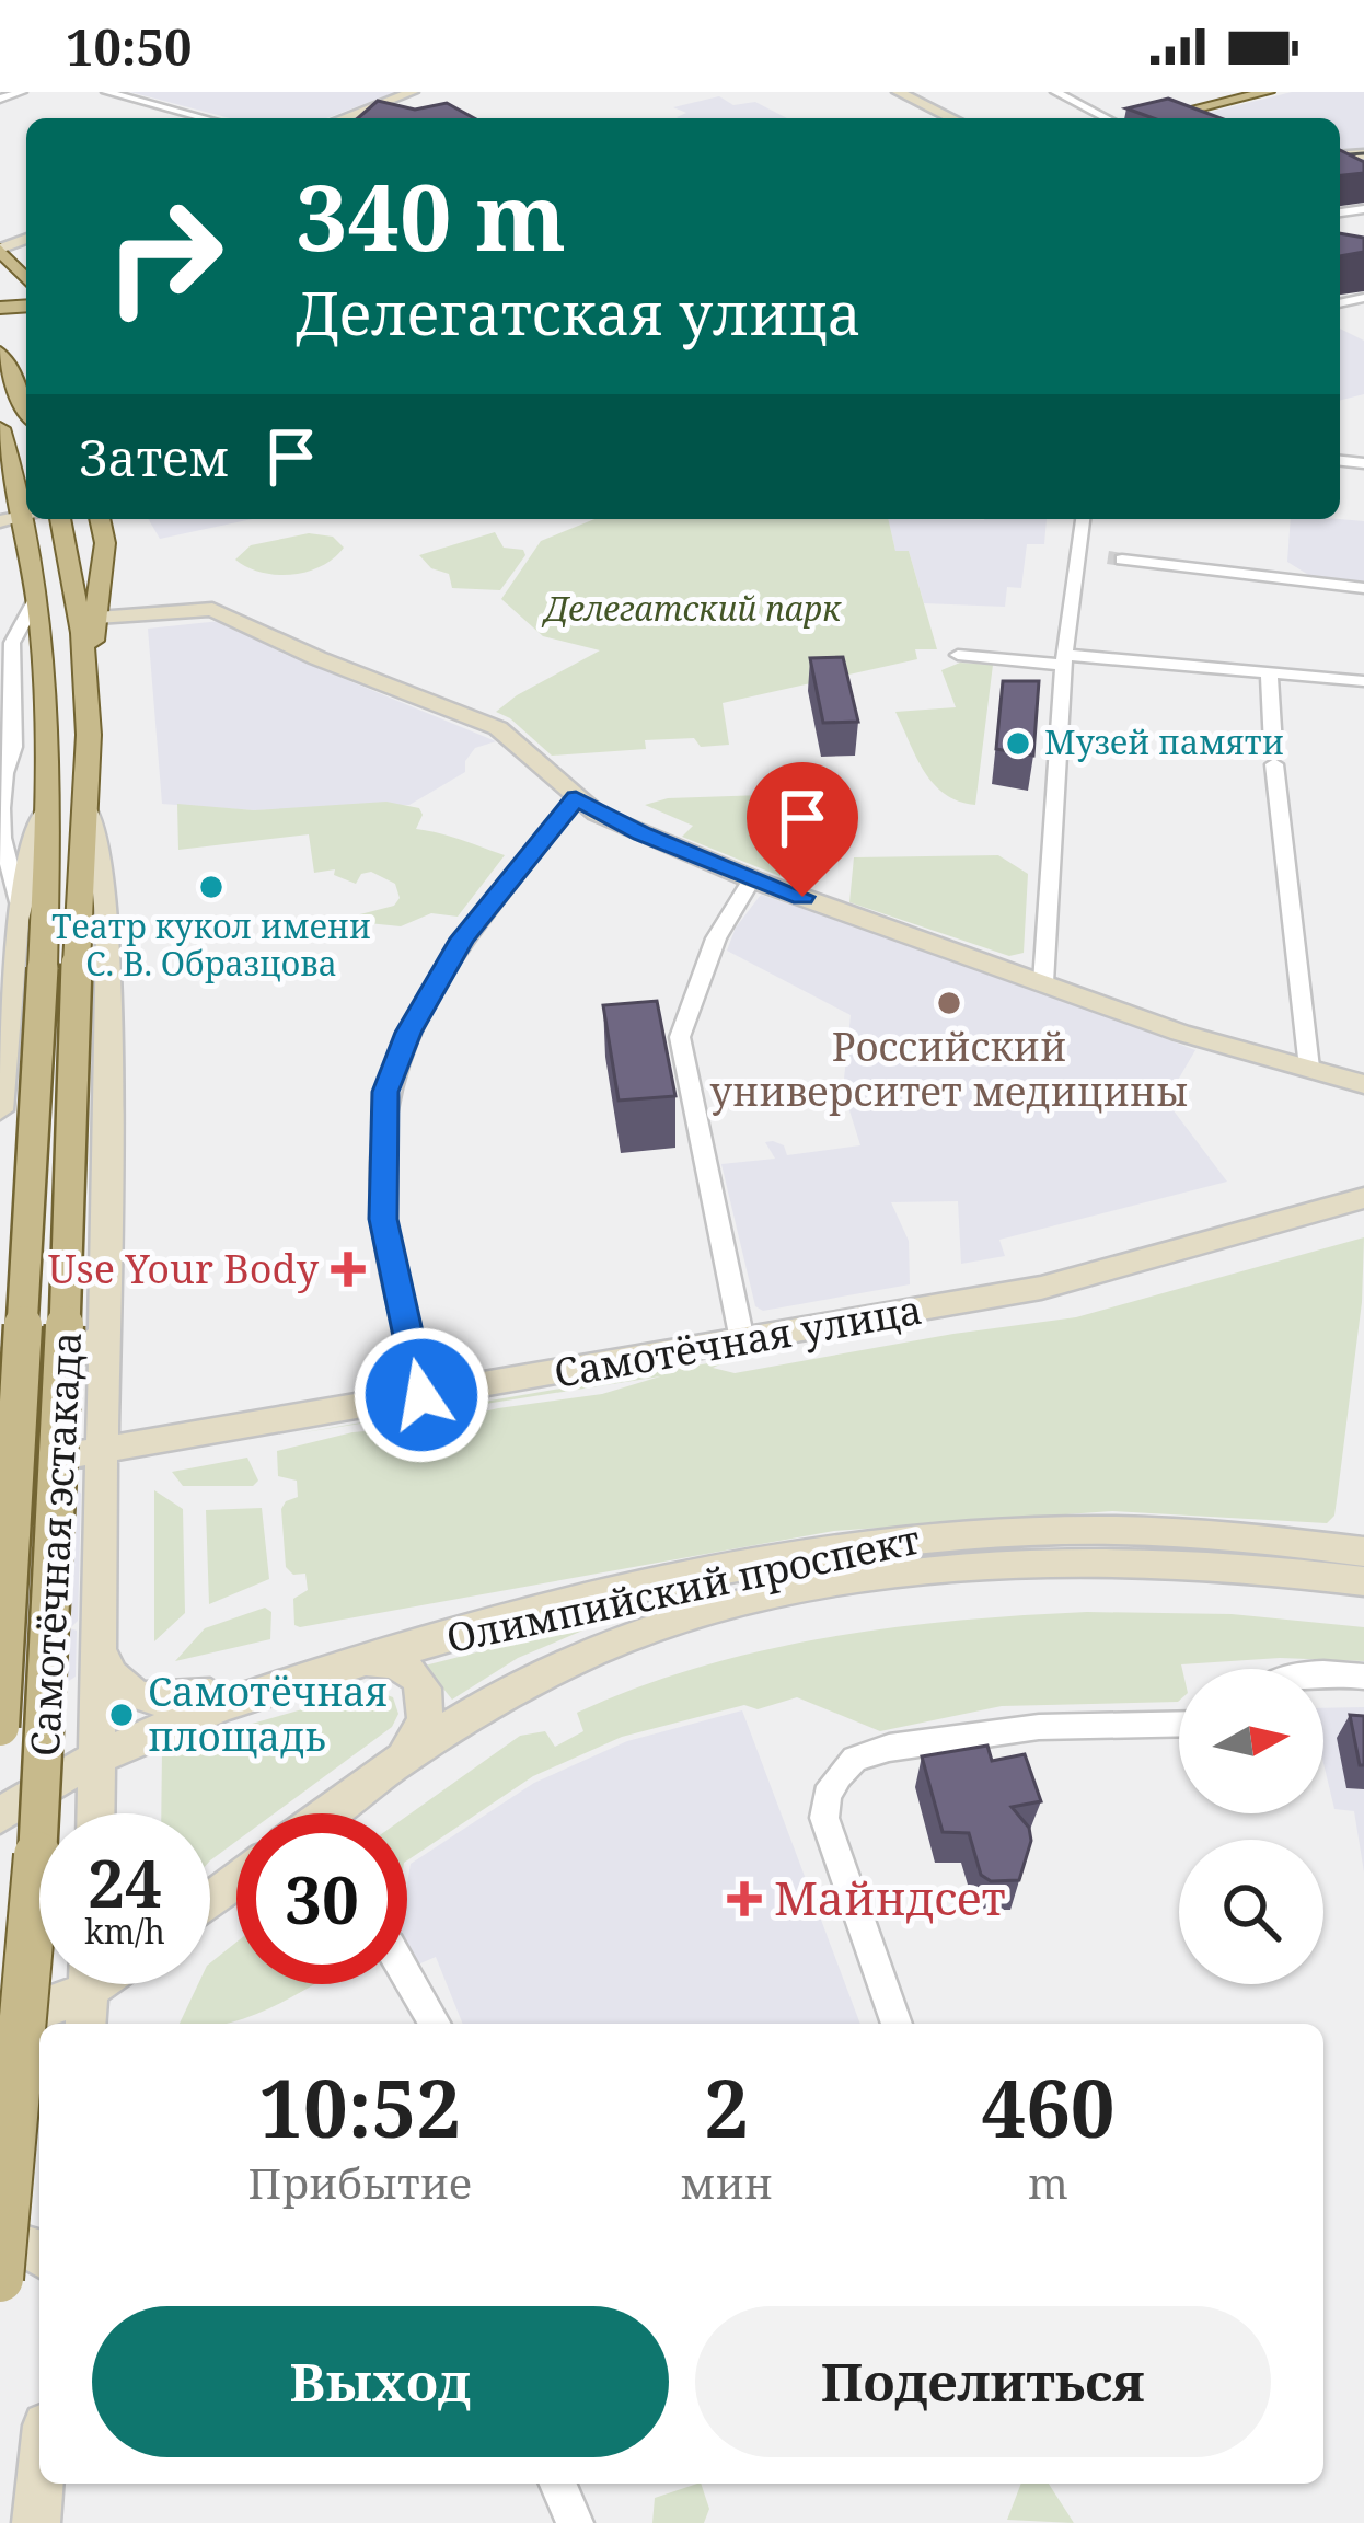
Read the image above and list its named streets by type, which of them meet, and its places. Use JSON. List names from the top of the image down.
{
  "streets": {
    "main road": ["Самотёчная улица", "Самотёчная эстакада", "Олимпийский проспект"]
  },
  "parks": ["Делегатский парк"],
  "places": {
    "other": [
      "Музей памяти",
      "Театр кукол имени С. В. Образцова",
      "Российский университет медицины",
      "Самотёчная площадь"
    ],
    "health": ["Use Your Body", "Майндсет"]
  },
  "north": "right",
  "page": {
    "status": "10:50",
    "turn": ["340 m", "Делегатская улица"],
    "then": "Затем",
    "speed": "24 km/h",
    "limit": "30",
    "eta": [
      "10:52",
      "Прибытие",
      "2",
      "мин",
      "460",
      "m"
    ],
    "buttons": ["Выход", "Поделиться"]
  }
}
